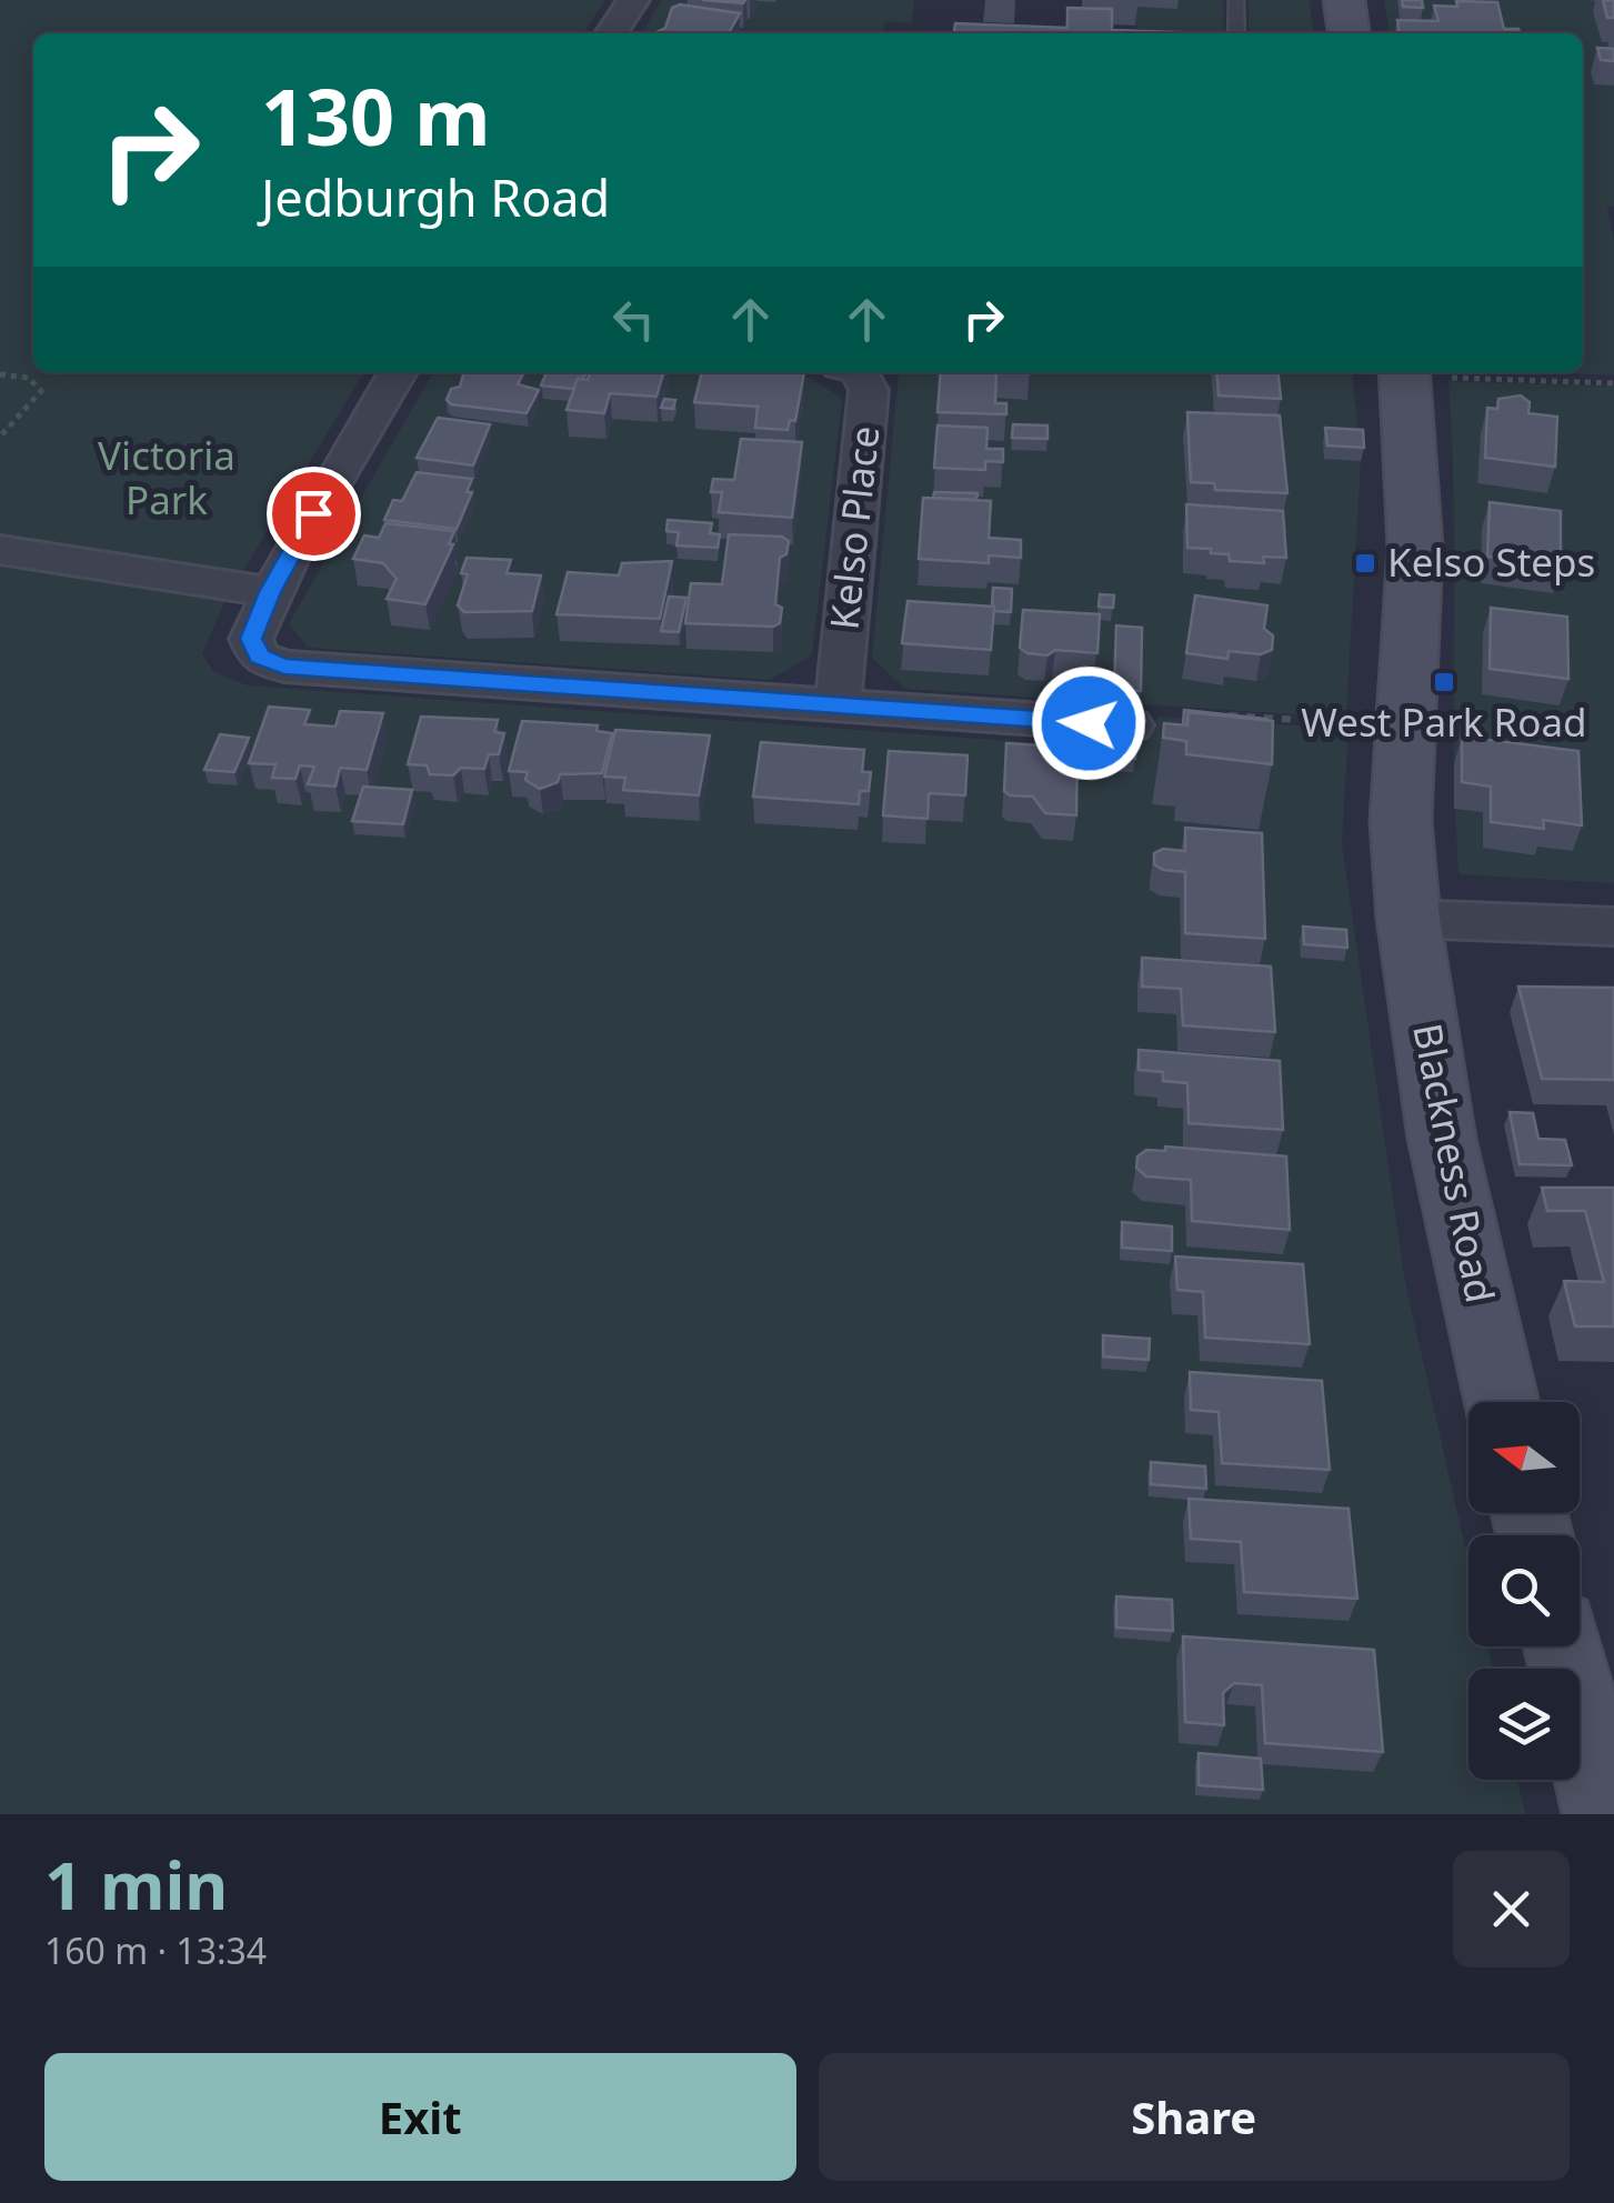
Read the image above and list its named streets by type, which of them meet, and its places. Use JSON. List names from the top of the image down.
{
  "streets": {
    "street": ["Kelso Place", "Blackness Road"]
  },
  "parks": ["Victoria Park"],
  "places": {
    "transit": ["Kelso Steps", "West Park Road"]
  },
  "north": "left",
  "page": {
    "turn": ["130 m", "Jedburgh Road"],
    "heading": ["1 min", "160 m · 13:34"],
    "buttons": ["Exit", "Share"]
  }
}
